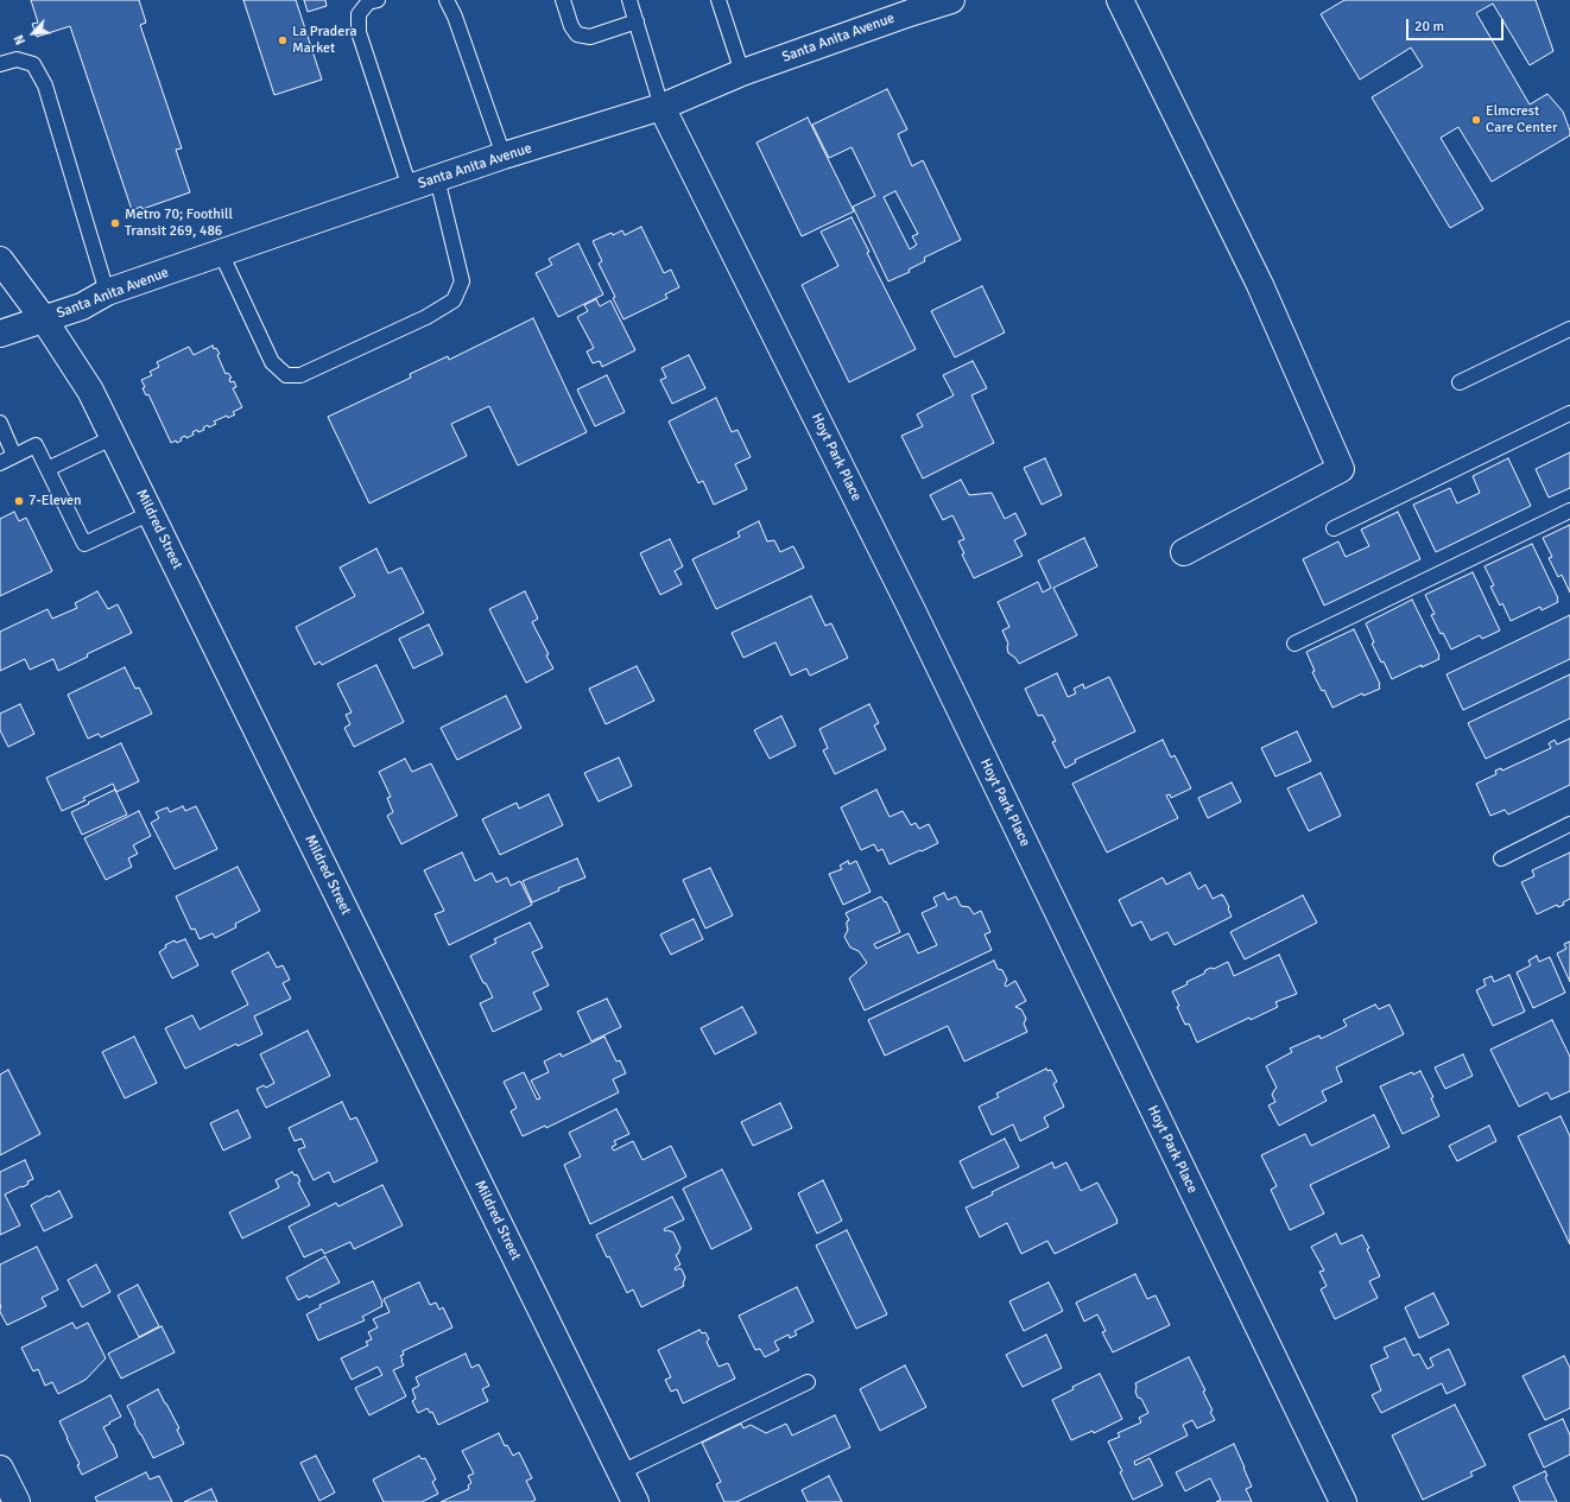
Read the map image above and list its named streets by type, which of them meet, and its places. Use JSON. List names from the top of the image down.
{
  "streets": {
    "street": ["Santa Anita Avenue", "Hoyt Park Place", "Mildred Street"]
  },
  "crossings": [
    ["Santa Anita Avenue", "Hoyt Park Place"],
    ["Santa Anita Avenue", "Mildred Street"]
  ],
  "places": [
    "La Pradera Market",
    "Elmcrest Care Center",
    "Metro 70; Foothill Transit 269, 486",
    "7-Eleven"
  ],
  "scale_bar": "20 m",
  "north": "bottom left"
}
